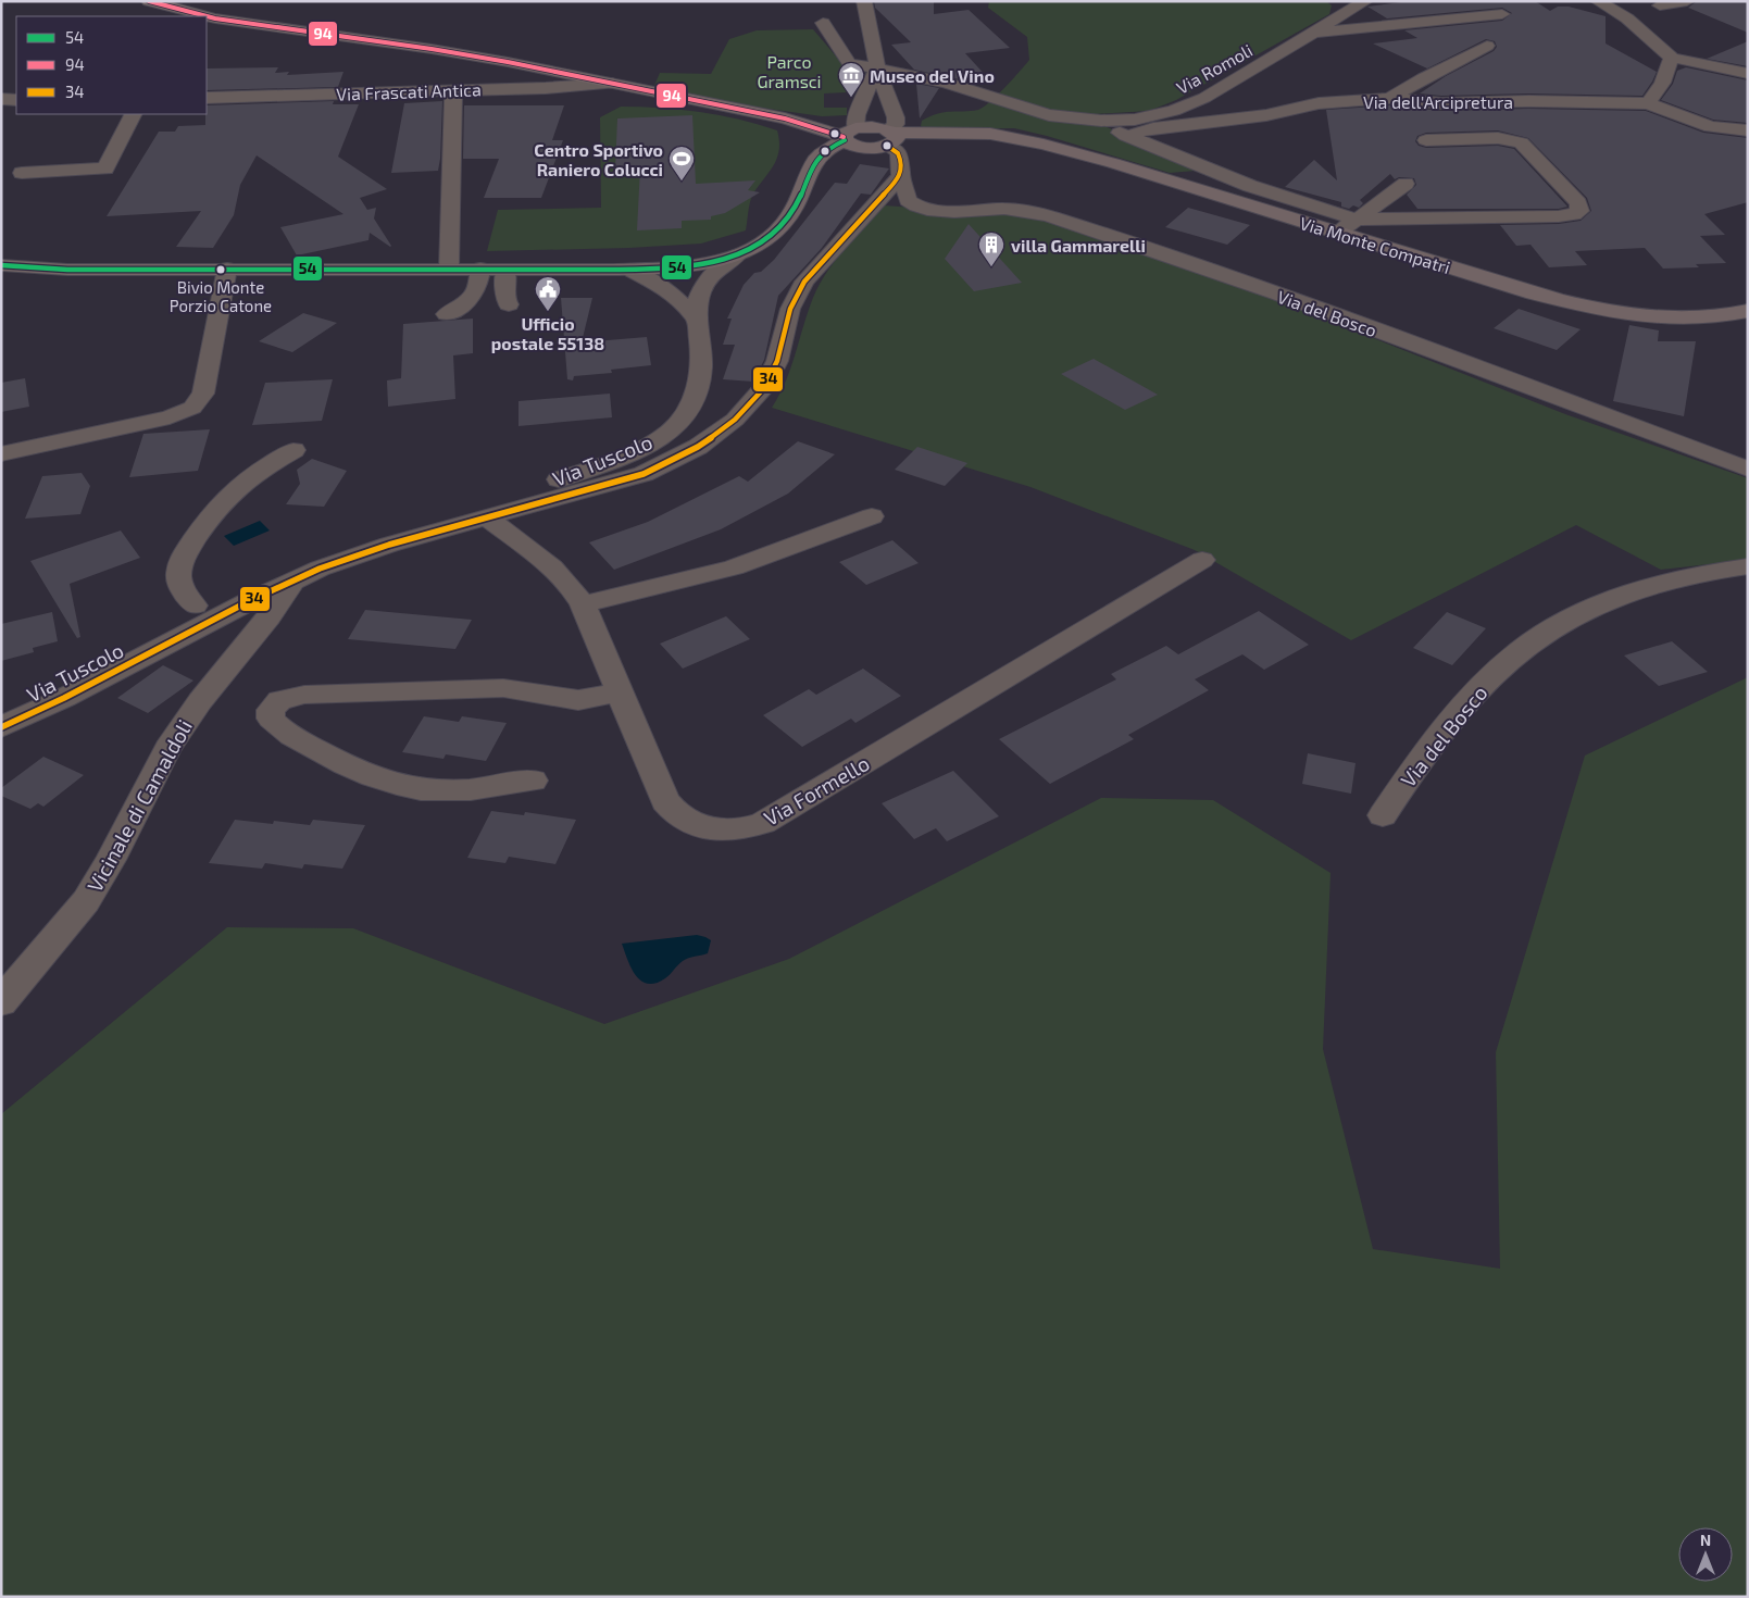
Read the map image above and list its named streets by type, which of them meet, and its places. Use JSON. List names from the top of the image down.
{
  "streets": {
    "main road": ["Via Monte Compatri"],
    "street": [
      "Via Romoli",
      "Via Frascati Antica",
      "Via dell'Arcipretura",
      "Via del Bosco",
      "Via Tuscolo",
      "Via Formello",
      "Vicinale di Camaldoli"
    ]
  },
  "parks": ["Parco Gramsci"],
  "places": {
    "museum": ["Museo del Vino"],
    "sports": ["Centro Sportivo Raniero Colucci"],
    "building": ["villa Gammarelli"],
    "other": ["Bivio Monte Porzio Catone"],
    "public building": ["Ufficio postale 55138"]
  },
  "lines": ["transit line 94", "transit line 54", "transit line 34"],
  "legend": ["54", "94", "34"],
  "north": "top"
}
